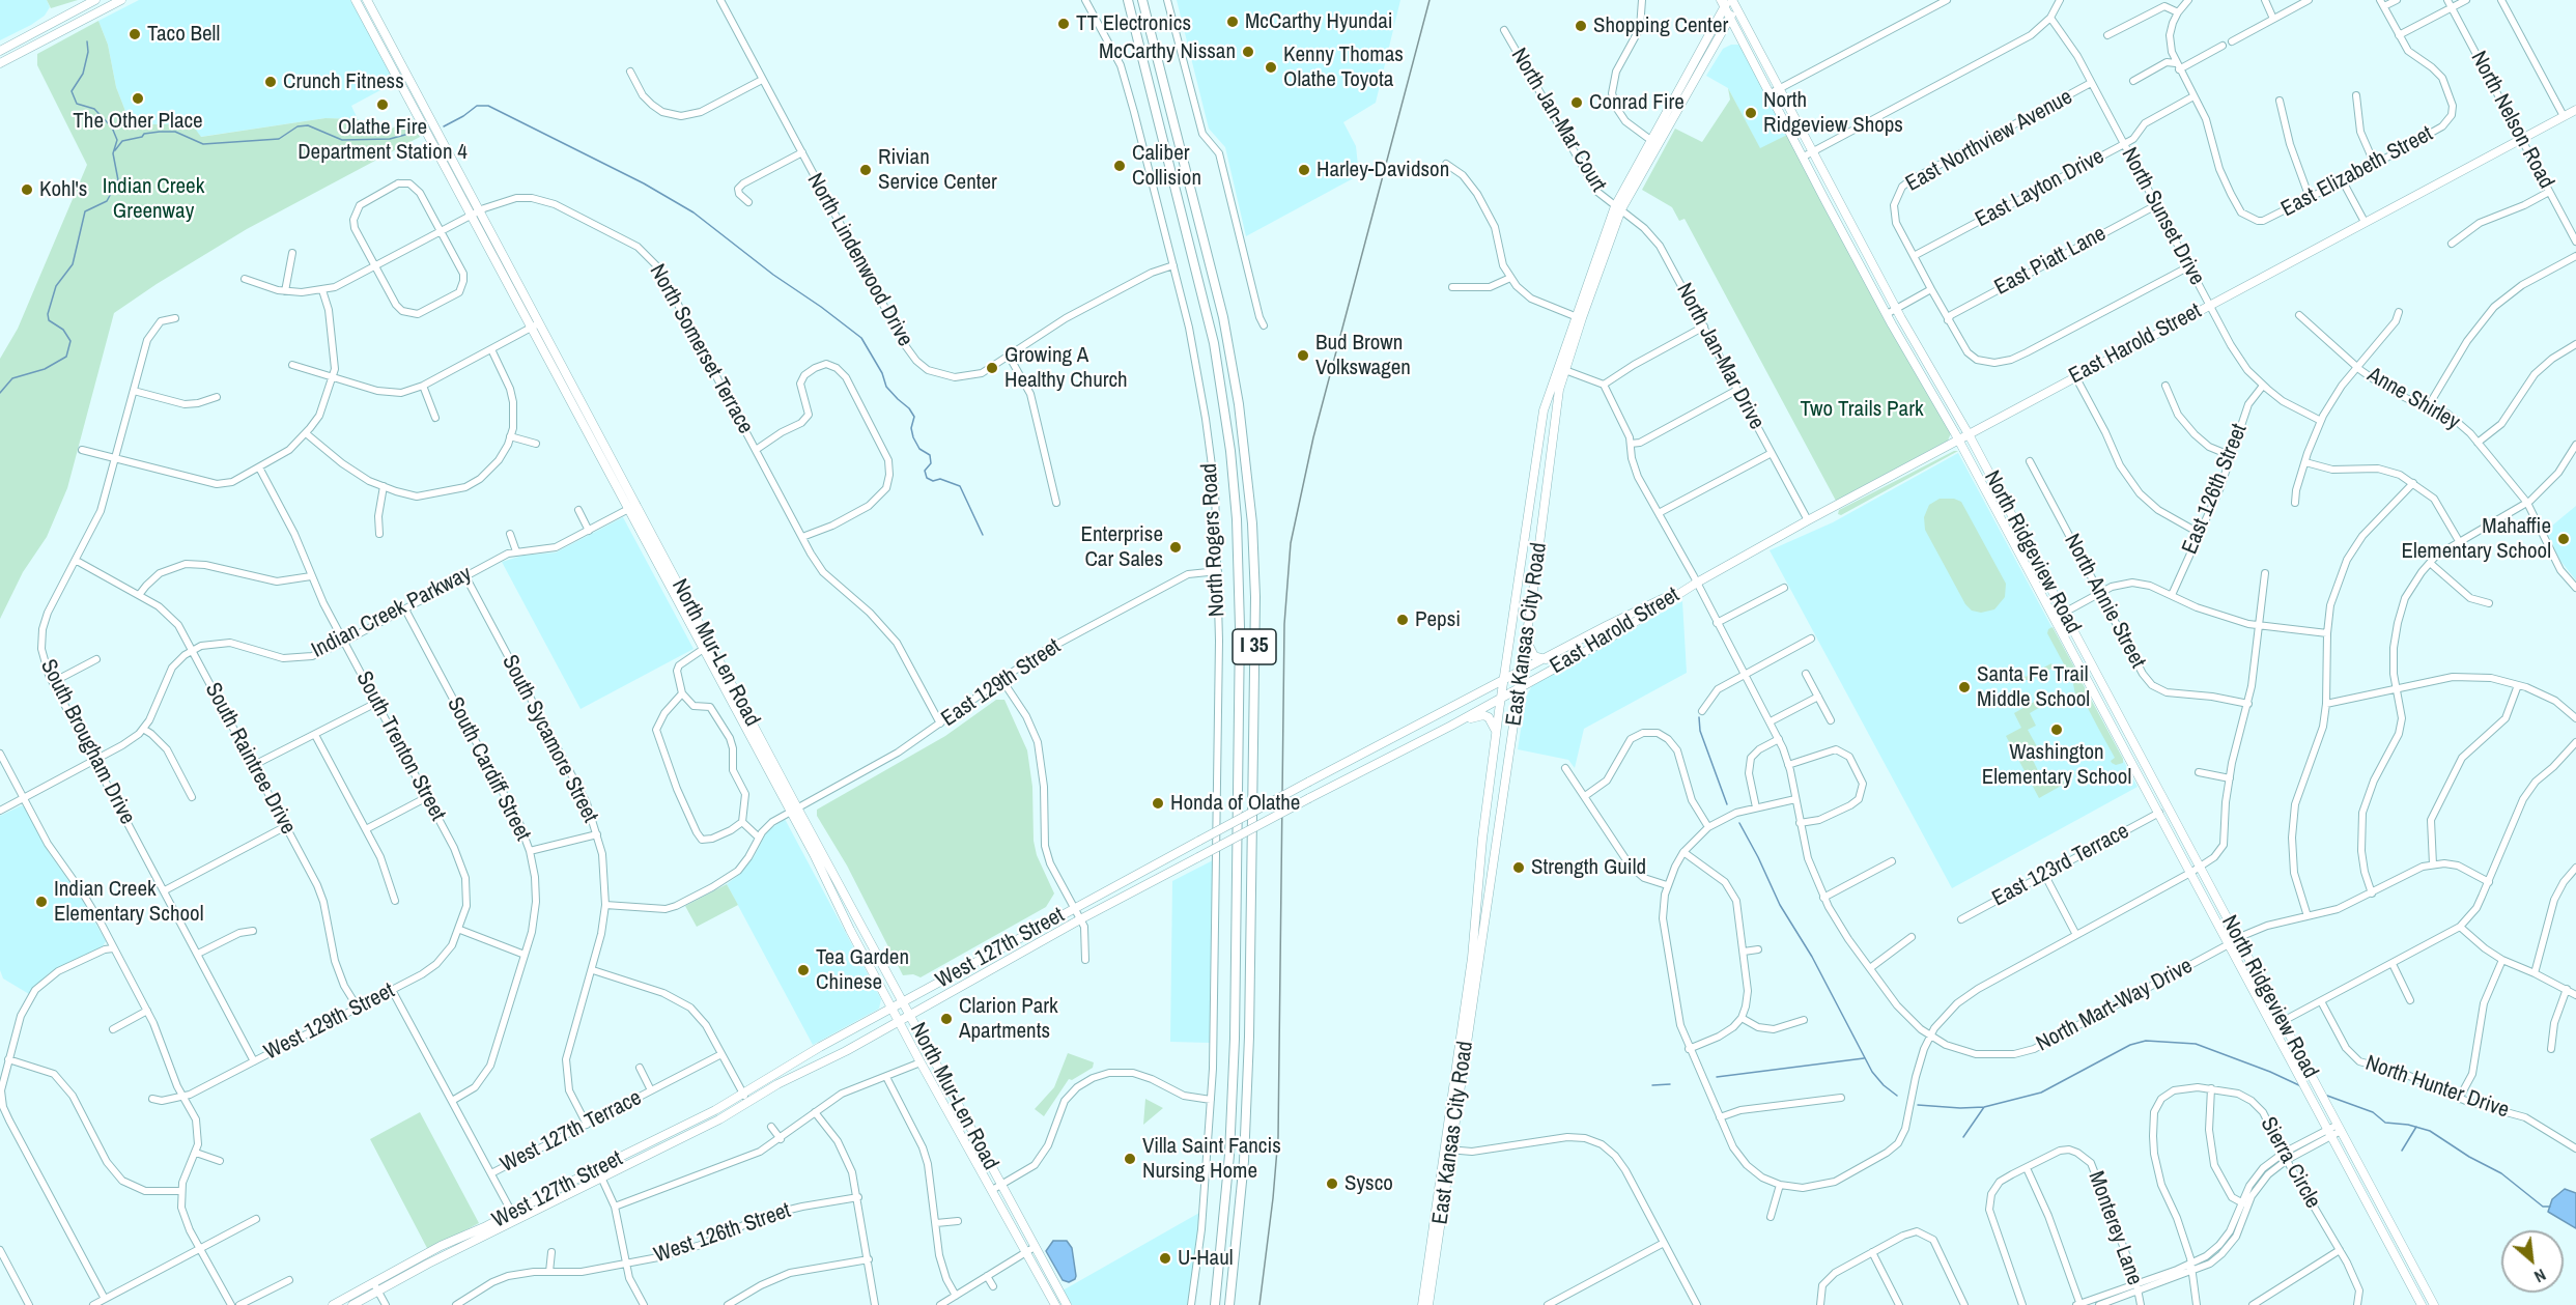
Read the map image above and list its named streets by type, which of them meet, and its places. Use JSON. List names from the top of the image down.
{
  "streets": {
    "highway": ["I 35"],
    "main road": [
      "East Harold Street",
      "North Ridgeview Road",
      "East Kansas City Road",
      "North Mur-Len Road",
      "West 127th Street"
    ],
    "street": [
      "North Jan-Mar Court",
      "North Nelson Road",
      "East Northview Avenue",
      "East Elizabeth Street",
      "East Layton Drive",
      "North Sunset Drive",
      "North Lindenwood Drive",
      "East Piatt Lane",
      "North Somerset Terrace",
      "North Jan-Mar Drive",
      "Anne Shirley",
      "East 126th Street",
      "North Rogers Road",
      "North Annie Street",
      "Indian Creek Parkway",
      "East 129th Street",
      "South Sycamore Street",
      "South Brougham Drive",
      "South Trenton Street",
      "South Raintree Drive",
      "South Cardiff Street",
      "East 123rd Terrace",
      "North Mart-Way Drive",
      "West 129th Street",
      "North Hunter Drive",
      "West 127th Terrace",
      "Sierra Circle",
      "Monterey Lane",
      "West 126th Street"
    ]
  },
  "crossings": [
    ["North Jan-Mar Court", "North Jan-Mar Drive"],
    ["North Jan-Mar Court", "East Kansas City Road"],
    ["North Nelson Road", "East Harold Street"],
    ["East Northview Avenue", "East Layton Drive"],
    ["East Northview Avenue", "North Sunset Drive"],
    ["East Elizabeth Street", "East Layton Drive"],
    ["East Layton Drive", "North Sunset Drive"],
    ["North Sunset Drive", "East Piatt Lane"],
    ["North Sunset Drive", "East Harold Street"],
    ["North Sunset Drive", "East 126th Street"],
    ["North Lindenwood Drive", "North Rogers Road"],
    ["East Harold Street", "North Jan-Mar Drive"],
    ["East Harold Street", "North Ridgeview Road"],
    ["East Harold Street", "East Kansas City Road"],
    ["East Harold Street", "West 127th Street"],
    ["East Harold Street", "North Mart-Way Drive"],
    ["North Somerset Terrace", "North Mur-Len Road"],
    ["North Somerset Terrace", "East 129th Street"],
    ["North Jan-Mar Drive", "East Kansas City Road"],
    ["North Rogers Road", "East 129th Street"],
    ["North Ridgeview Road", "East Kansas City Road"],
    ["North Ridgeview Road", "East 123rd Terrace"],
    ["North Ridgeview Road", "North Mart-Way Drive"],
    ["Indian Creek Parkway", "North Mur-Len Road"],
    ["Indian Creek Parkway", "South Sycamore Street"],
    ["Indian Creek Parkway", "South Brougham Drive"],
    ["Indian Creek Parkway", "South Trenton Street"],
    ["Indian Creek Parkway", "South Raintree Drive"],
    ["Indian Creek Parkway", "South Cardiff Street"],
    ["East Kansas City Road", "West 127th Street"],
    ["North Mur-Len Road", "East 129th Street"],
    ["North Mur-Len Road", "West 127th Street"],
    ["South Sycamore Street", "West 127th Terrace"],
    ["South Brougham Drive", "South Raintree Drive"],
    ["South Brougham Drive", "West 129th Street"],
    ["South Trenton Street", "West 129th Street"],
    ["South Raintree Drive", "West 129th Street"]
  ],
  "parks": ["Indian Creek Greenway", "Two Trails Park"],
  "places": [
    "McCarthy Hyundai",
    "TT Electronics",
    "Shopping Center",
    "Taco Bell",
    "McCarthy Nissan",
    "Kenny Thomas Olathe Toyota",
    "Crunch Fitness",
    "The Other Place",
    "Conrad Fire",
    "Olathe Fire Department Station 4",
    "North Ridgeview Shops",
    "Caliber Collision",
    "Rivian Service Center",
    "Harley-Davidson",
    "Kohl's",
    "Bud Brown Volkswagen",
    "Growing A Healthy Church",
    "Mahaffie Elementary School",
    "Enterprise Car Sales",
    "Pepsi",
    "Santa Fe Trail Middle School",
    "Washington Elementary School",
    "Honda of Olathe",
    "Strength Guild",
    "Indian Creek Elementary School",
    "Tea Garden Chinese",
    "Clarion Park Apartments",
    "Villa Saint Fancis Nursing Home",
    "Sysco",
    "U-Haul"
  ],
  "north": "bottom right"
}
